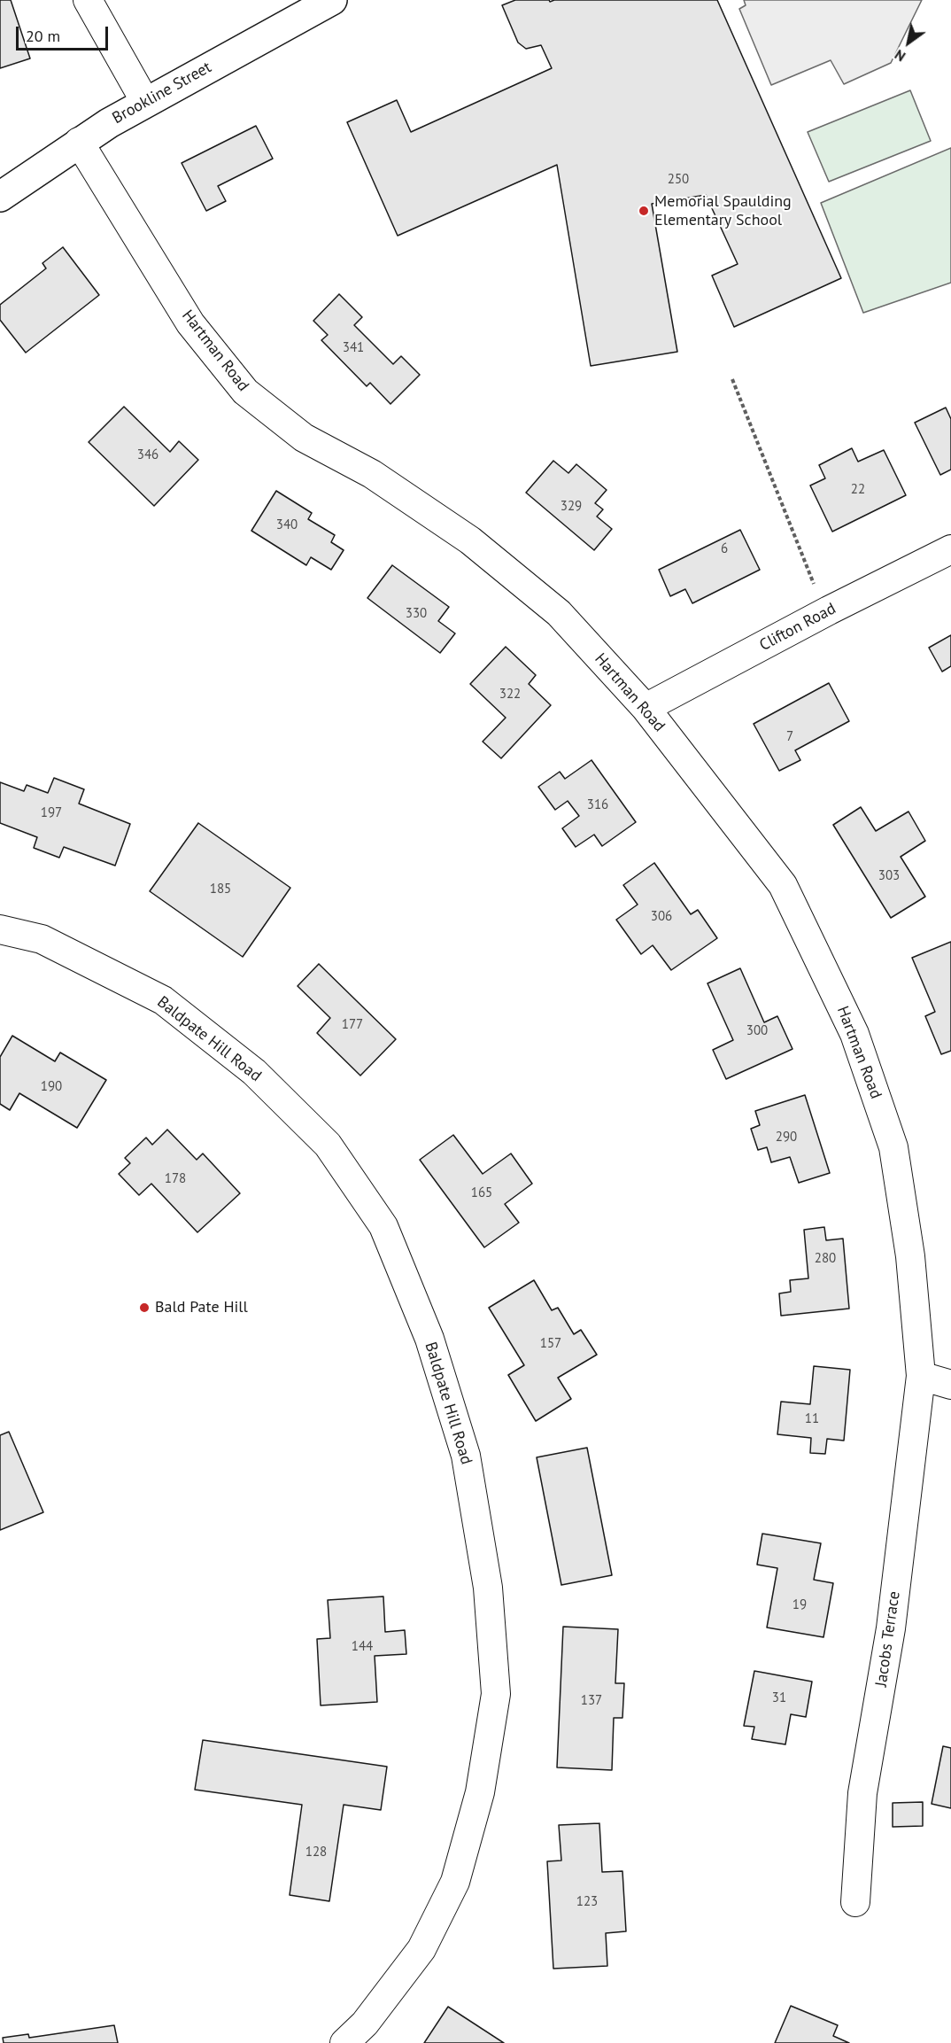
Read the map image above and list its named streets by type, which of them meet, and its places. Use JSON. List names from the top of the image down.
{
  "streets": {
    "main road": ["Brookline Street"],
    "street": [
      "Hartman Road",
      "Clifton Road",
      "Baldpate Hill Road",
      "Jacobs Terrace"
    ]
  },
  "crossings": [
    ["Brookline Street", "Hartman Road"],
    ["Hartman Road", "Clifton Road"],
    ["Hartman Road", "Jacobs Terrace"]
  ],
  "places": ["Memorial Spaulding Elementary School", "Bald Pate Hill"],
  "house_numbers": [
    "250",
    "341",
    "346",
    "22",
    "329",
    "340",
    "6",
    "330",
    "322",
    "7",
    "316",
    "197",
    "303",
    "185",
    "306",
    "177",
    "300",
    "190",
    "290",
    "178",
    "165",
    "280",
    "157",
    "11",
    "19",
    "144",
    "31",
    "137",
    "128",
    "123"
  ],
  "scale_bar": "20 m",
  "north": "bottom left"
}
